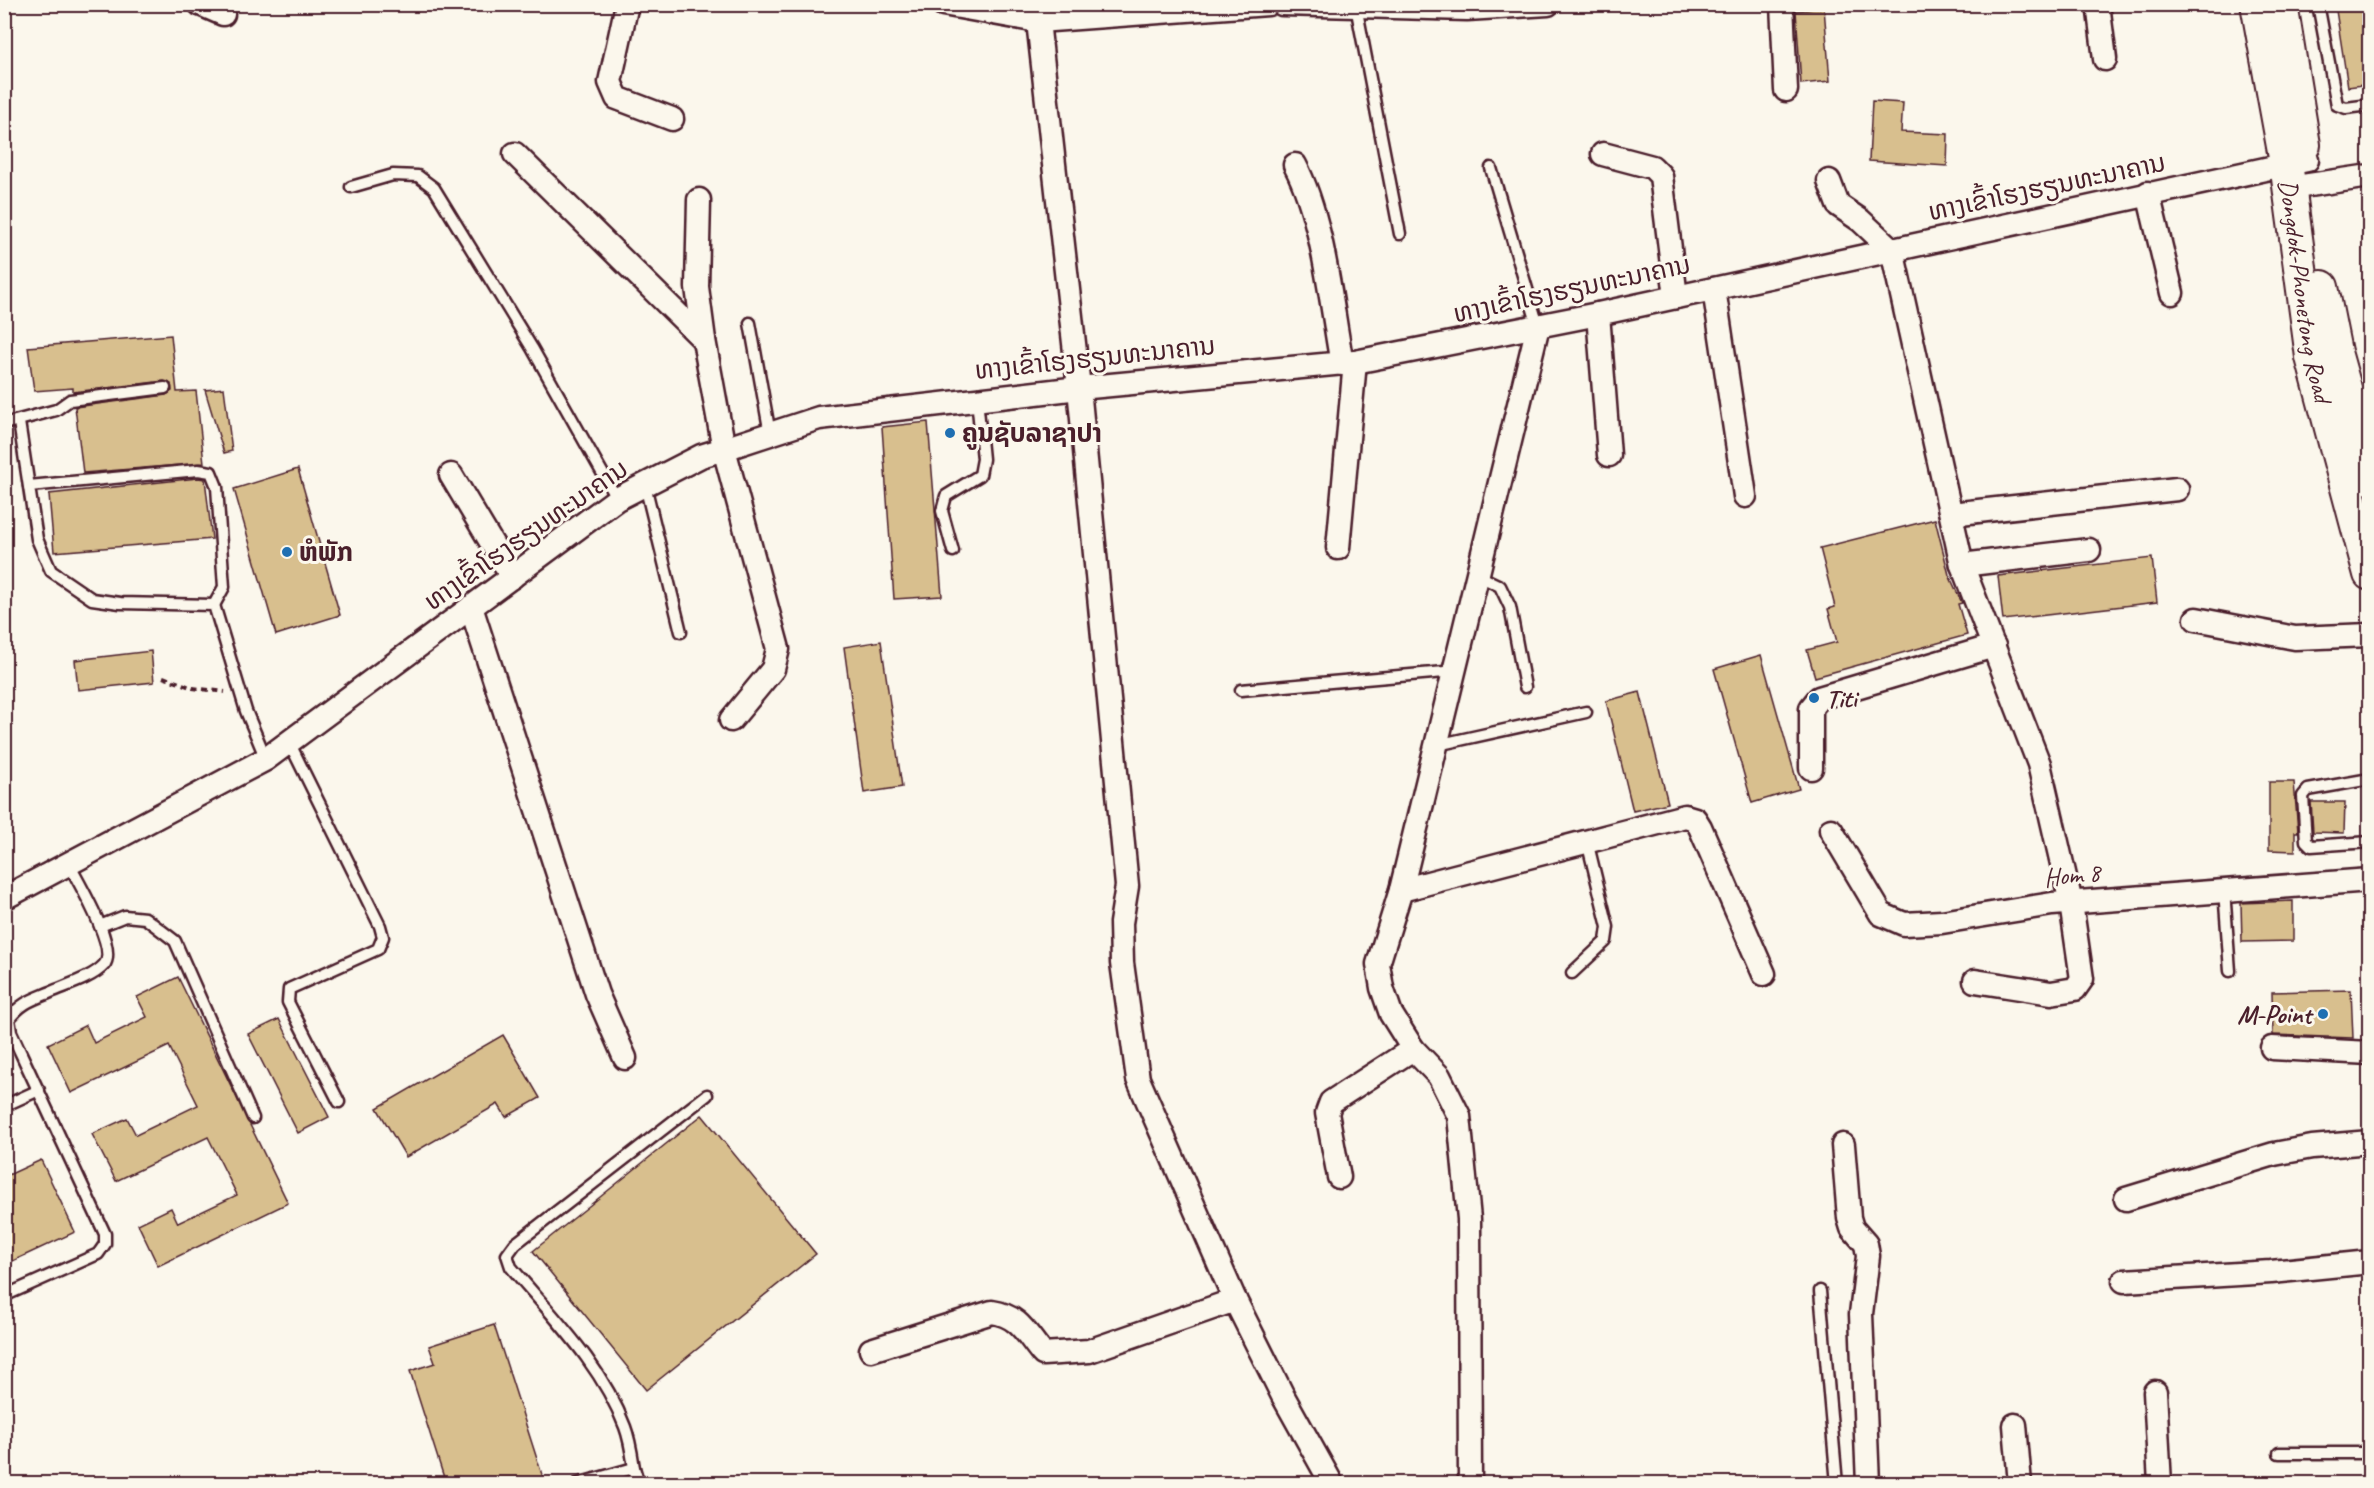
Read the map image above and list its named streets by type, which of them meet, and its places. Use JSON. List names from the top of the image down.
{
  "streets": {
    "main road": ["Dongdok-Phonetong Road"],
    "street": ["ທາງເຂົ້າໂຮງຮຽນທະນາຄານ", "Hom 8"]
  },
  "crossings": [
    ["ທາງເຂົ້າໂຮງຮຽນທະນາຄານ", "Dongdok-Phonetong Road"]
  ],
  "places": [
    "ຄູນຊັບລາຊາປາ",
    "ຫໍພັກ",
    "Titi",
    "M-Point"
  ]
}
